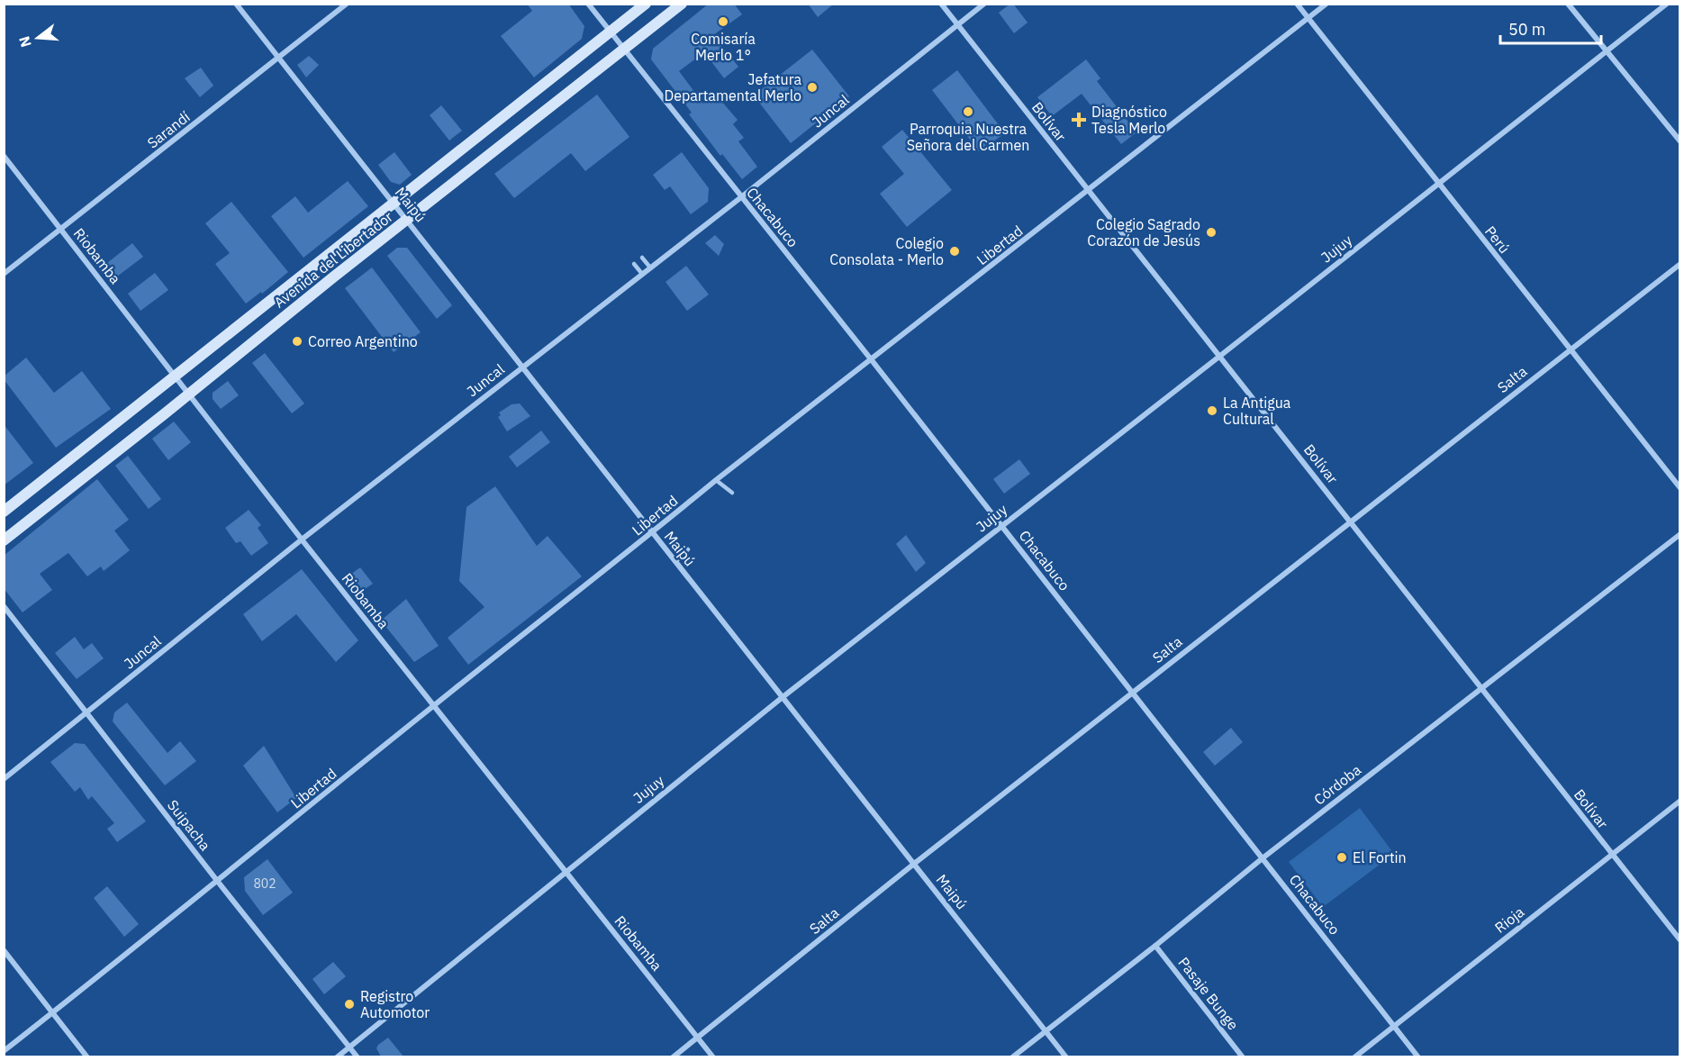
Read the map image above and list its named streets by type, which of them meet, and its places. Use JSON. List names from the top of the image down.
{
  "streets": {
    "main road": ["Avenida del Libertador"],
    "street": [
      "Juncal",
      "Bolívar",
      "Sarandí",
      "Maipú",
      "Chacabuco",
      "Perú",
      "Libertad",
      "Jujuy",
      "Riobamba",
      "Salta",
      "Córdoba",
      "Suipacha",
      "Rioja",
      "Pasaje Bunge"
    ]
  },
  "crossings": [
    ["Juncal", "Bolívar"],
    ["Juncal", "Maipú"],
    ["Juncal", "Chacabuco"],
    ["Juncal", "Riobamba"],
    ["Juncal", "Suipacha"],
    ["Bolívar", "Libertad"],
    ["Bolívar", "Jujuy"],
    ["Bolívar", "Salta"],
    ["Bolívar", "Córdoba"],
    ["Bolívar", "Rioja"],
    ["Sarandí", "Maipú"],
    ["Sarandí", "Riobamba"],
    ["Maipú", "Libertad"],
    ["Maipú", "Jujuy"],
    ["Maipú", "Avenida del Libertador"],
    ["Maipú", "Salta"],
    ["Maipú", "Córdoba"],
    ["Chacabuco", "Libertad"],
    ["Chacabuco", "Jujuy"],
    ["Chacabuco", "Avenida del Libertador"],
    ["Chacabuco", "Salta"],
    ["Chacabuco", "Córdoba"],
    ["Chacabuco", "Rioja"],
    ["Perú", "Libertad"],
    ["Perú", "Jujuy"],
    ["Perú", "Salta"],
    ["Libertad", "Riobamba"],
    ["Libertad", "Suipacha"],
    ["Jujuy", "Riobamba"],
    ["Jujuy", "Suipacha"],
    ["Riobamba", "Avenida del Libertador"],
    ["Riobamba", "Salta"],
    ["Córdoba", "Pasaje Bunge"]
  ],
  "places": {
    "other": [
      "Comisaría Merlo 1°",
      "Jefatura Departamental Merlo",
      "Parroquia Nuestra Señora del Carmen",
      "Colegio Sagrado Corazón de Jesús",
      "Colegio Consolata - Merlo",
      "Correo Argentino",
      "La Antigua Cultural",
      "El Fortin",
      "Registro Automotor"
    ],
    "health": ["Diagnóstico Tesla Merlo"]
  },
  "house_numbers": ["802"],
  "scale_bar": "50 m",
  "north": "left"
}
